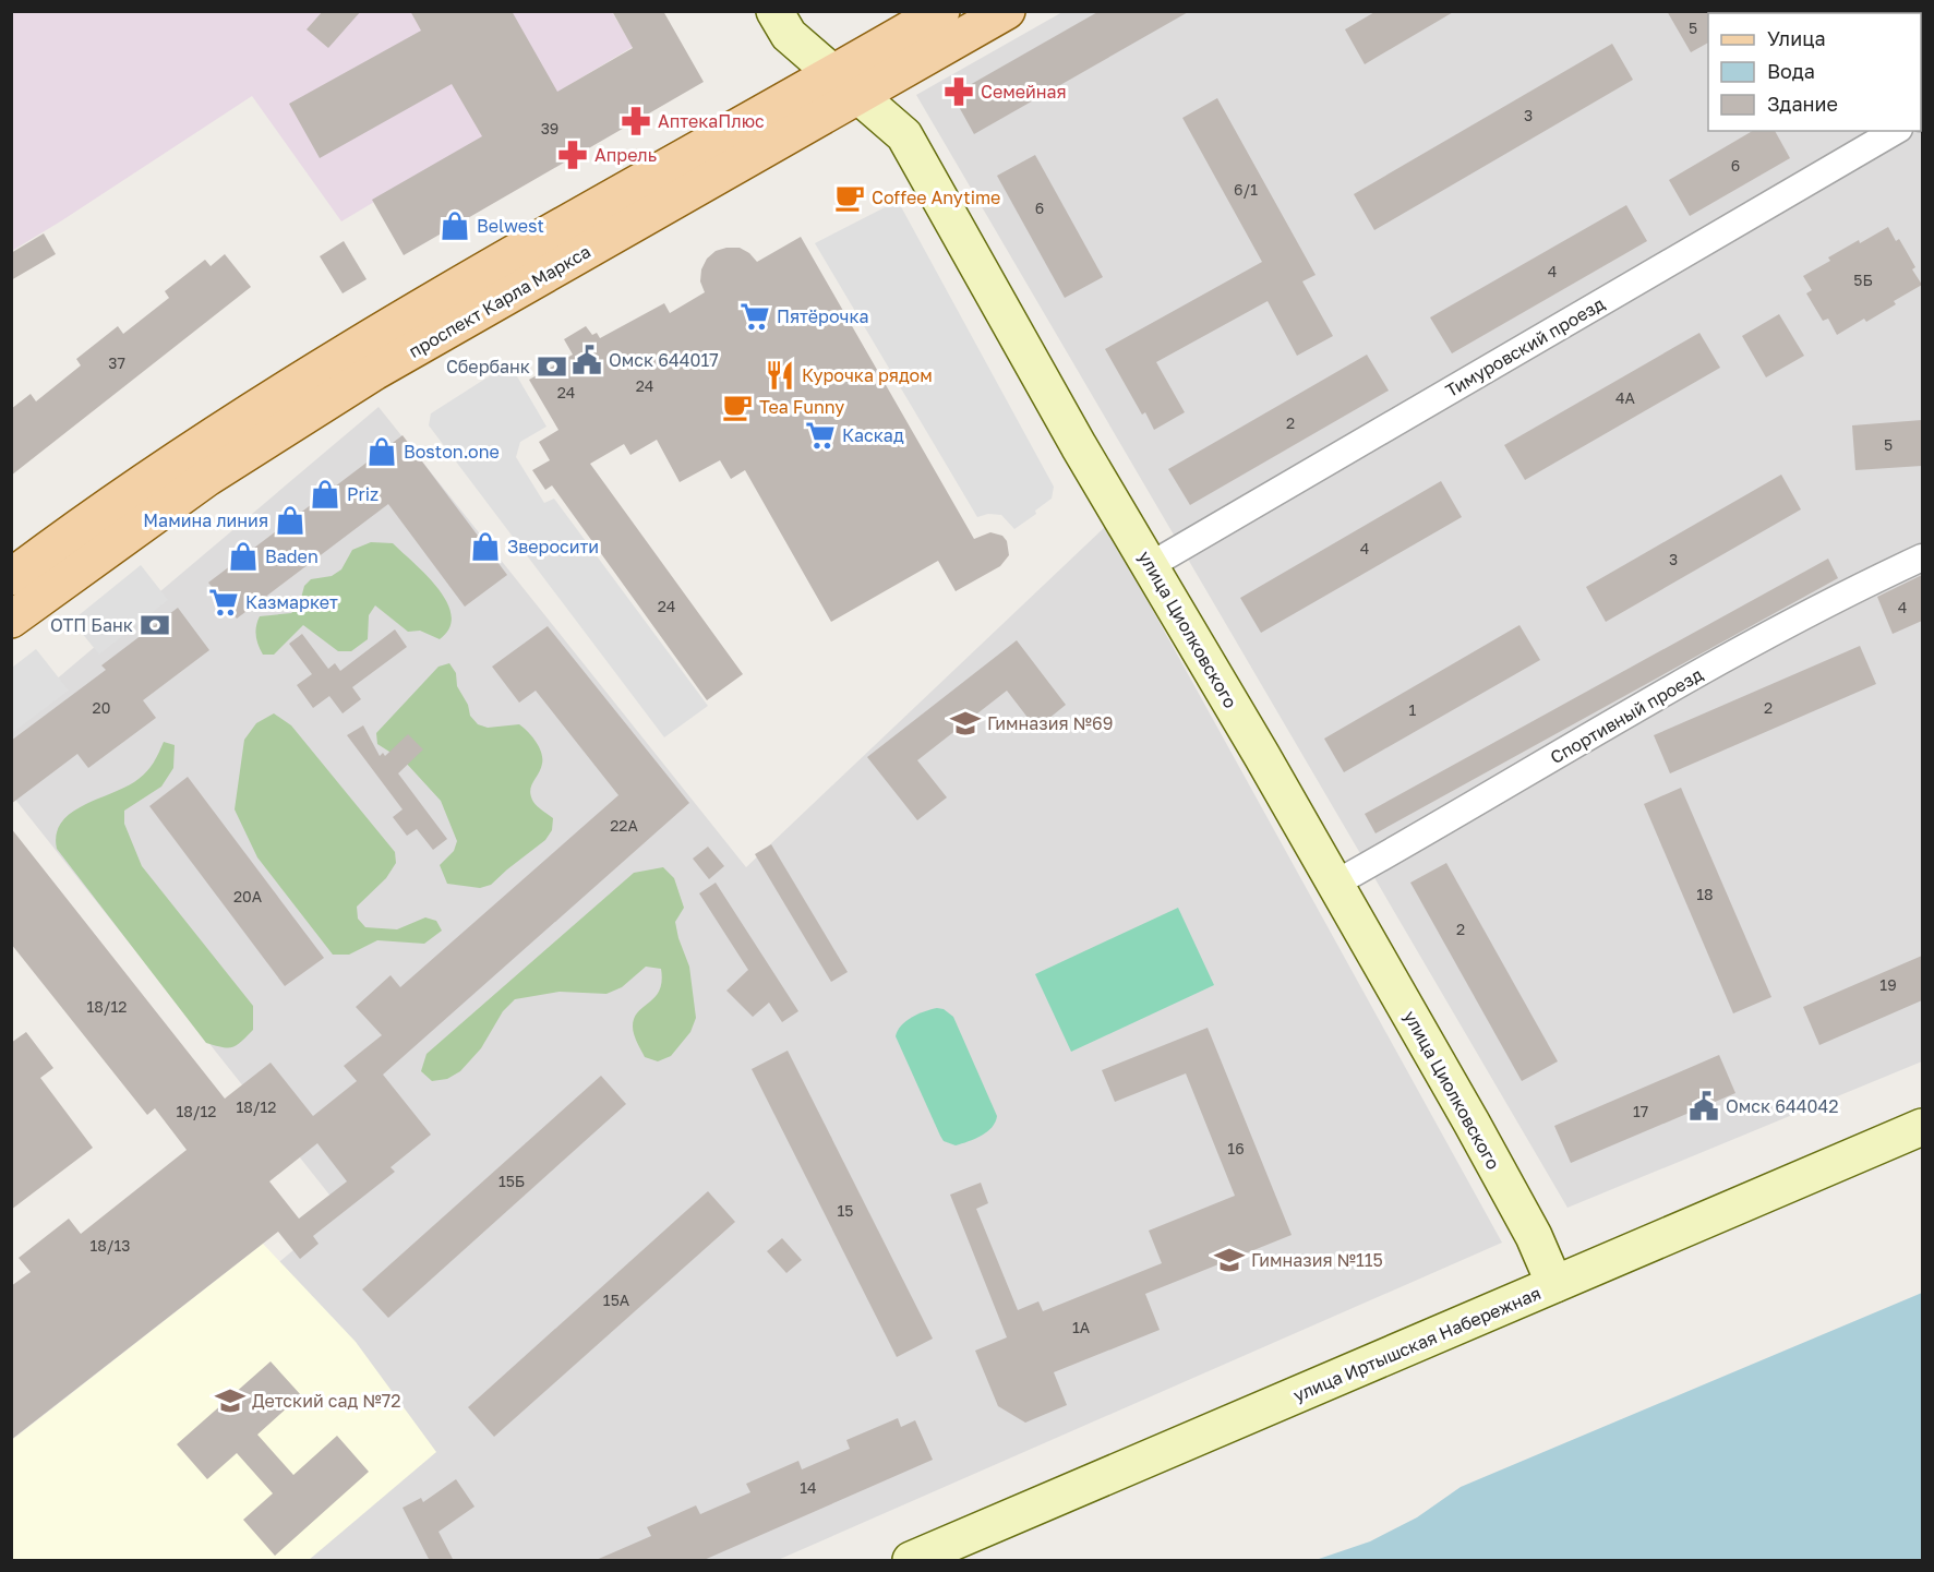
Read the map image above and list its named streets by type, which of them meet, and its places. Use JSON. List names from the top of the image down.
{
  "streets": {
    "main road": ["проспект Карла Маркса", "улица Циолковского", "улица Иртышская Набережная"],
    "street": ["Тимуровский проезд", "Спортивный проезд"]
  },
  "crossings": [
    ["проспект Карла Маркса", "улица Циолковского"],
    ["Тимуровский проезд", "улица Циолковского"],
    ["улица Циолковского", "Спортивный проезд"],
    ["улица Циолковского", "улица Иртышская Набережная"]
  ],
  "places": {
    "pharmacy": ["Семейная", "АптекаПлюс", "Апрель"],
    "cafe": ["Coffee Anytime", "Tea Funny"],
    "shop": [
      "Belwest",
      "Boston.one",
      "Priz",
      "Мамина линия",
      "Зверосити",
      "Baden"
    ],
    "supermarket": ["Пятёрочка", "Каскад", "Казмаркет"],
    "public building": ["Омск 644017", "Омск 644042"],
    "bank": ["Сбербанк", "ОТП Банк"],
    "restaurant": ["Курочка рядом"],
    "school or university": ["Гимназия №69", "Гимназия №115", "Детский сад №72"]
  },
  "house_numbers": [
    "5",
    "3",
    "39",
    "6",
    "6/1",
    "6",
    "4",
    "5Б",
    "37",
    "24",
    "24",
    "4А",
    "2",
    "5",
    "4",
    "3",
    "24",
    "4",
    "20",
    "2",
    "1",
    "22А",
    "18",
    "20А",
    "2",
    "19",
    "18/12",
    "18/12",
    "18/12",
    "17",
    "16",
    "15Б",
    "15",
    "18/13",
    "15А",
    "1А",
    "14"
  ],
  "legend": ["Улица", "Вода", "Здание"]
}
